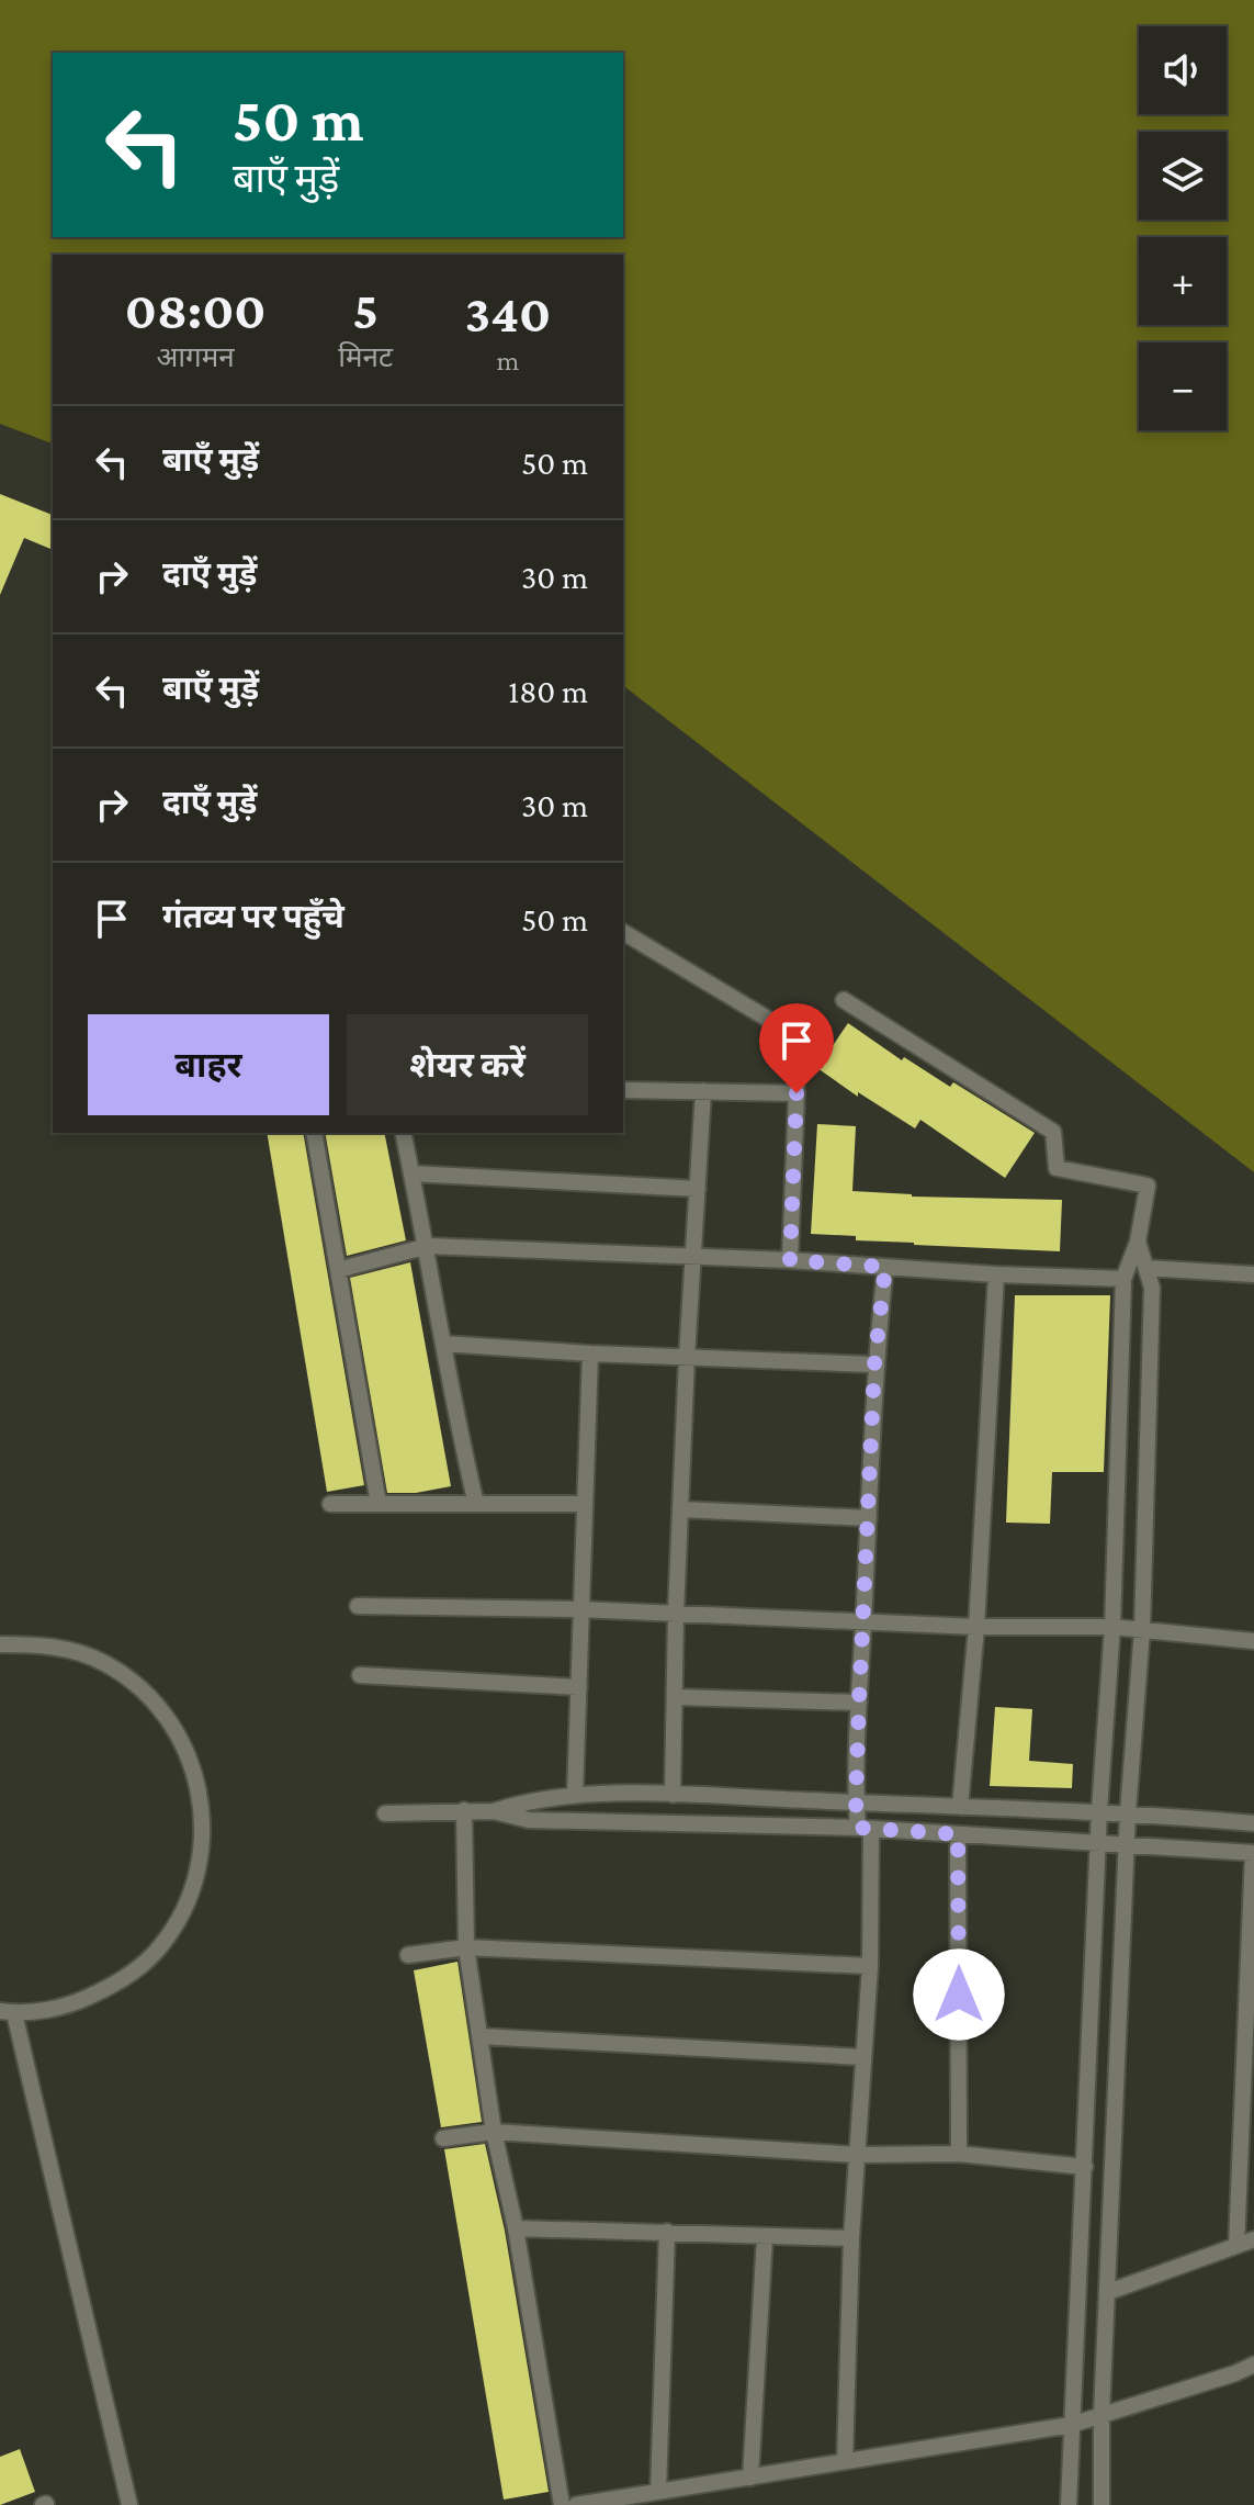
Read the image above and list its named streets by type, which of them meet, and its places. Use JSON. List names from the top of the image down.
{
  "page": {
    "map_buttons": ["+", "−"],
    "turn": ["50 m", "बाएँ मुड़ें"],
    "eta": [
      "08:00",
      "आगमन",
      "5",
      "मिनट",
      "340",
      "m"
    ],
    "list": [
      {
        "name": "बाएँ मुड़ें",
        "value": "50 m"
      },
      {
        "name": "दाएँ मुड़ें",
        "value": "30 m"
      },
      {
        "name": "बाएँ मुड़ें",
        "value": "180 m"
      },
      {
        "name": "दाएँ मुड़ें",
        "value": "30 m"
      },
      {
        "name": "गंतव्य पर पहुँचे",
        "value": "50 m"
      }
    ],
    "buttons": ["बाहर", "शेयर करें"]
  }
}
